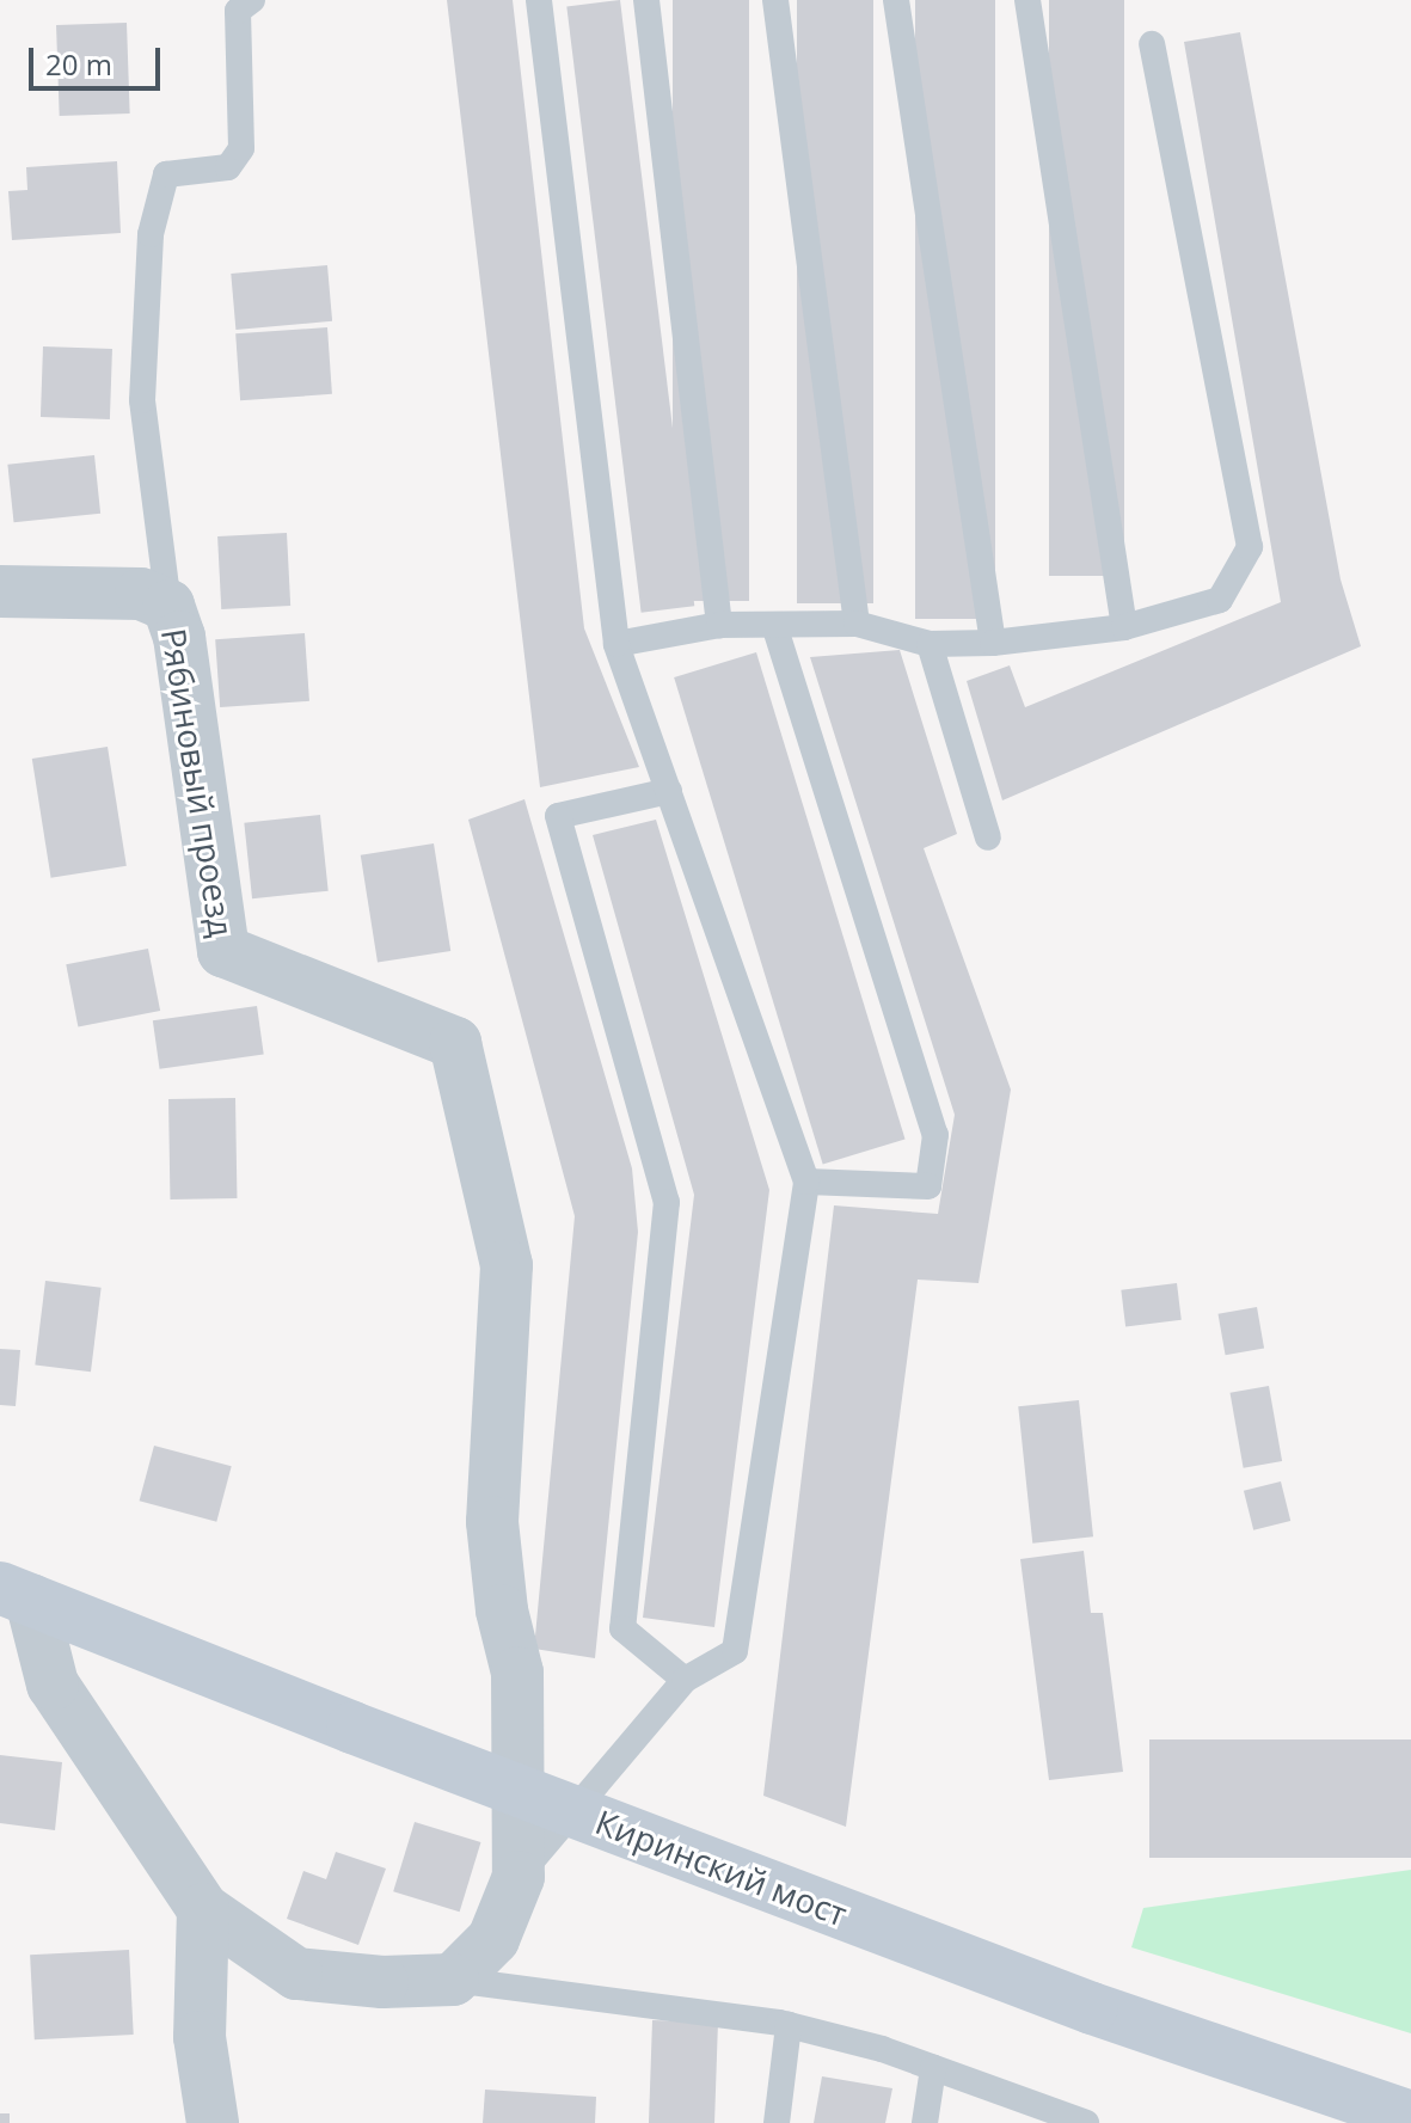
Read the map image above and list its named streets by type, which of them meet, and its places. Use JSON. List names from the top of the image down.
{
  "streets": {
    "street": ["Рябиновый проезд", "Киринский мост"]
  },
  "scale_bar": "20 m"
}
